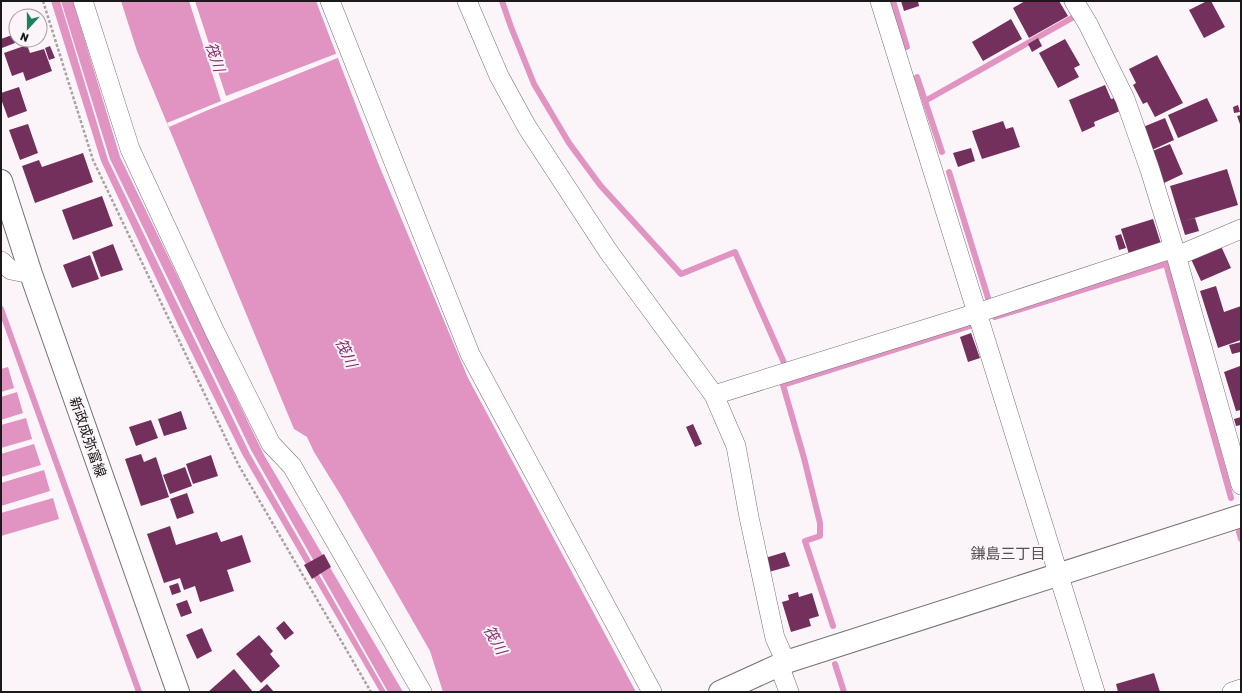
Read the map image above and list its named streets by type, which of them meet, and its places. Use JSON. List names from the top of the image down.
{
  "streets": {
    "street": ["新政成弥富線"]
  },
  "districts": ["鎌島三丁目"],
  "water": ["筏川"],
  "north": "bottom"
}
